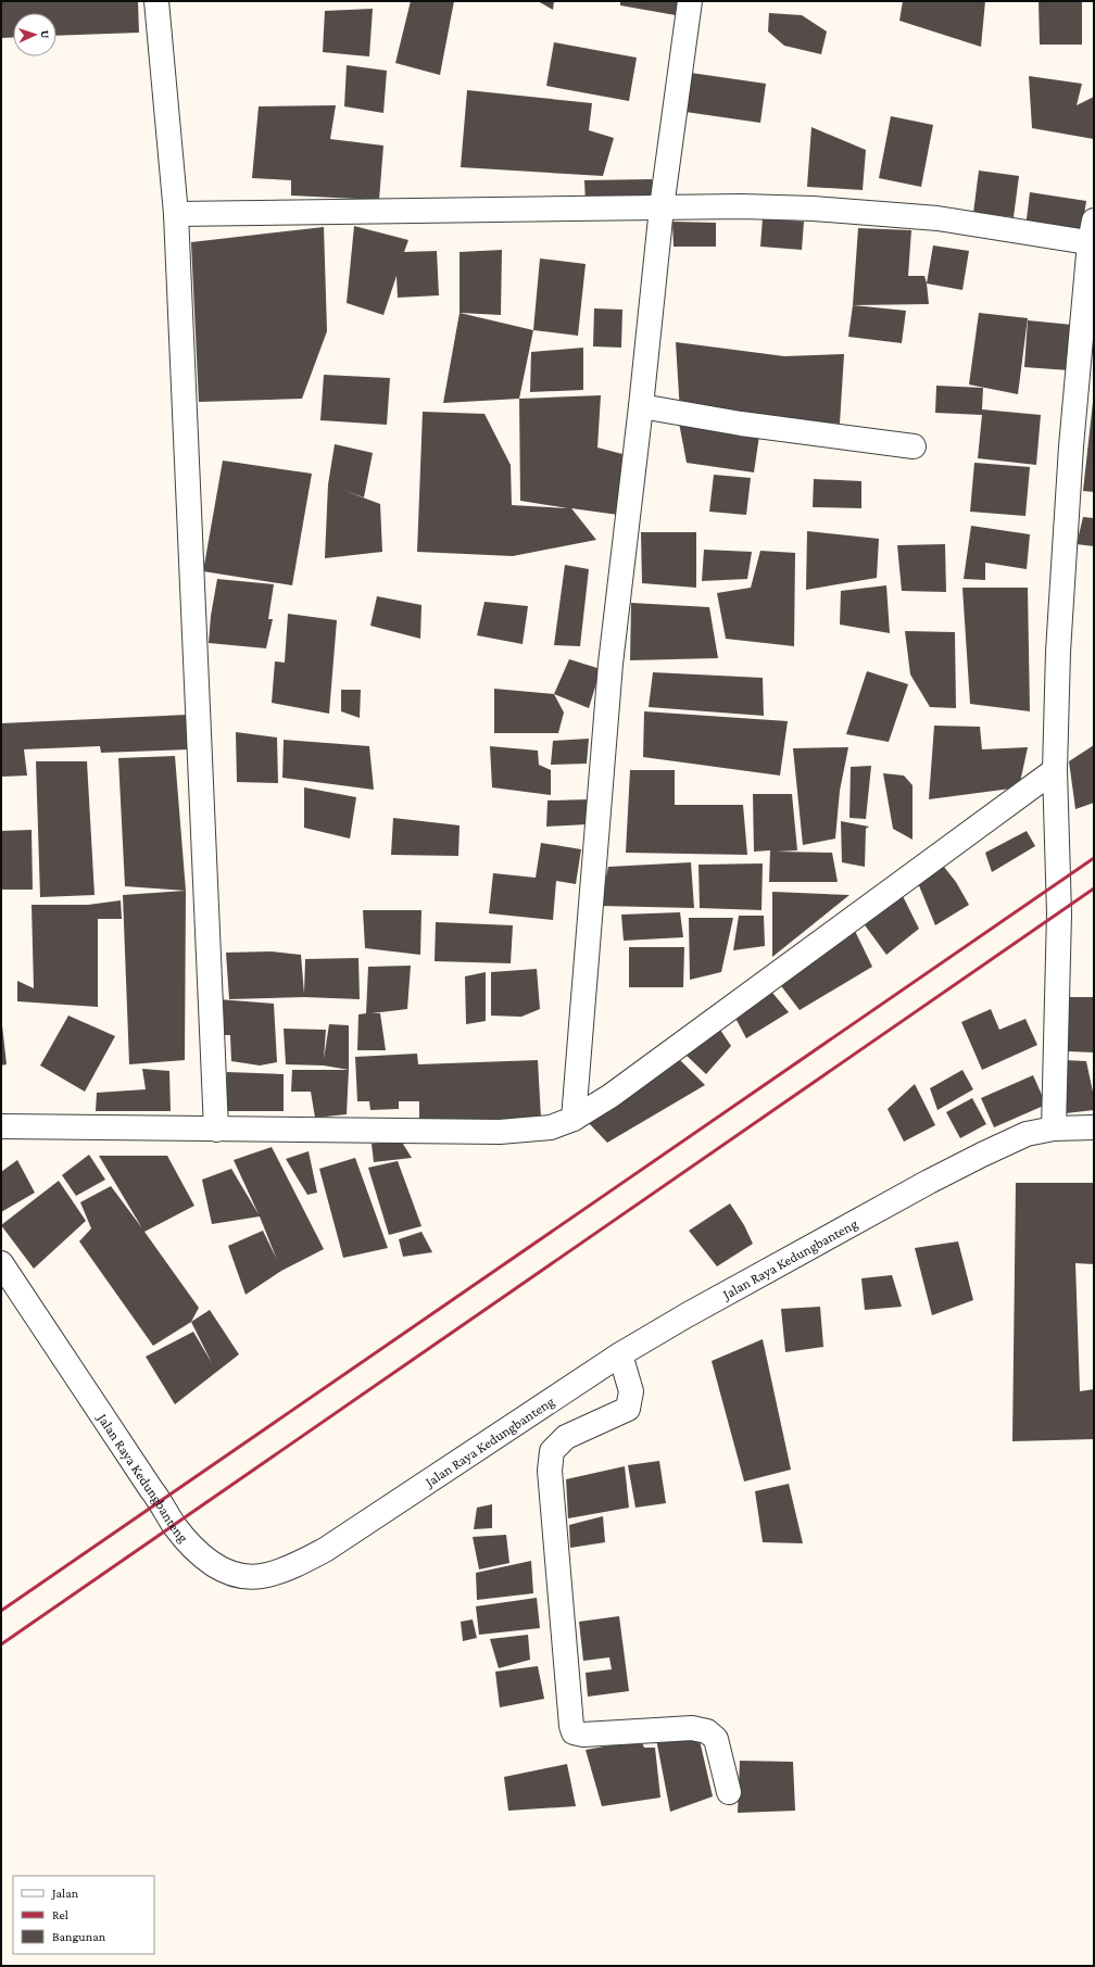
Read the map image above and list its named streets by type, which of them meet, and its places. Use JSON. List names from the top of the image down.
{
  "streets": {
    "street": ["Jalan Raya Kedungbanteng"]
  },
  "legend": ["Jalan", "Rel", "Bangunan"],
  "north": "right"
}
